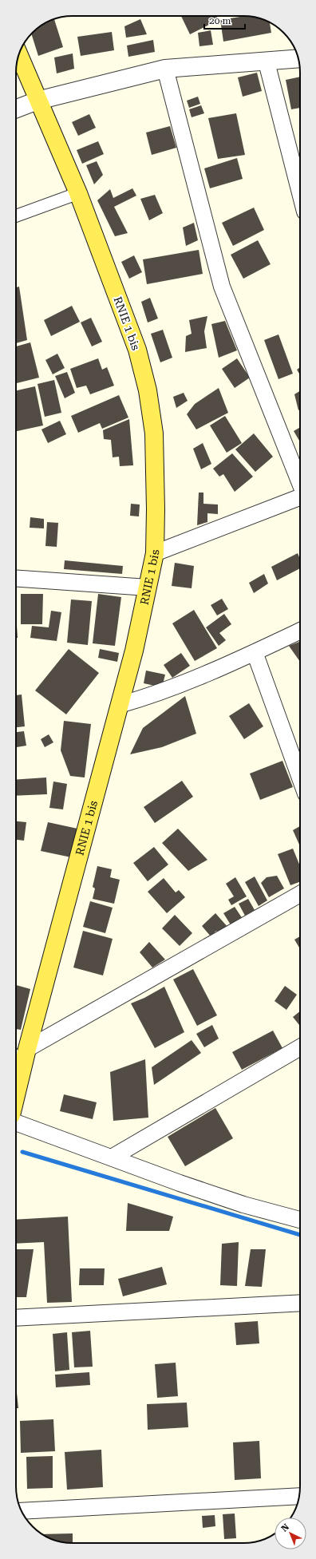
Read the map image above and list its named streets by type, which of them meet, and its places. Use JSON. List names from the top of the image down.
{
  "streets": {
    "main road": ["RNIE 1 bis"]
  },
  "scale_bar": "20 m",
  "north": "top left"
}
